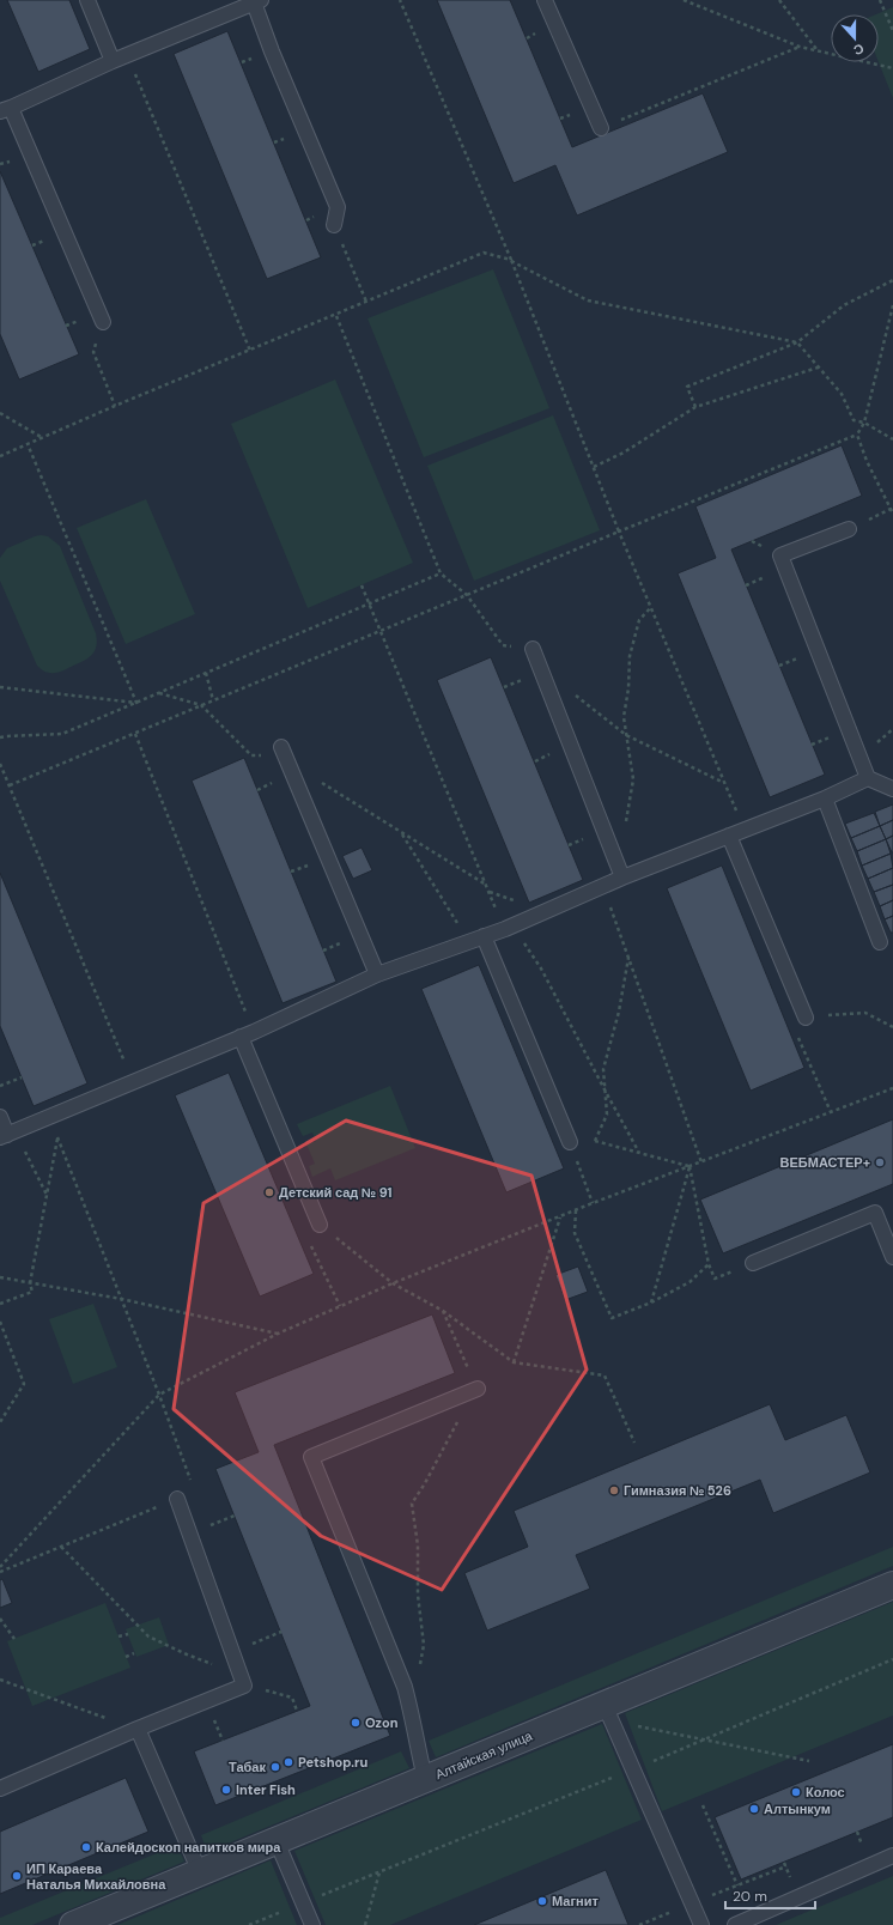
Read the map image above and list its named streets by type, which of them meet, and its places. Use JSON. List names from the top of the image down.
{
  "streets": {
    "street": ["Алтайская улица"]
  },
  "places": [
    "ВЕБМАСТЕР+",
    "Детский сад № 91",
    "Гимназия № 526",
    "Ozon",
    "Petshop.ru",
    "Табак",
    "Inter Fish",
    "Колос",
    "Алтынкум",
    "Калейдоскоп напитков мира",
    "ИП Караева Наталья Михайловна",
    "Магнит"
  ],
  "scale_bar": "20 m",
  "north": "bottom"
}
